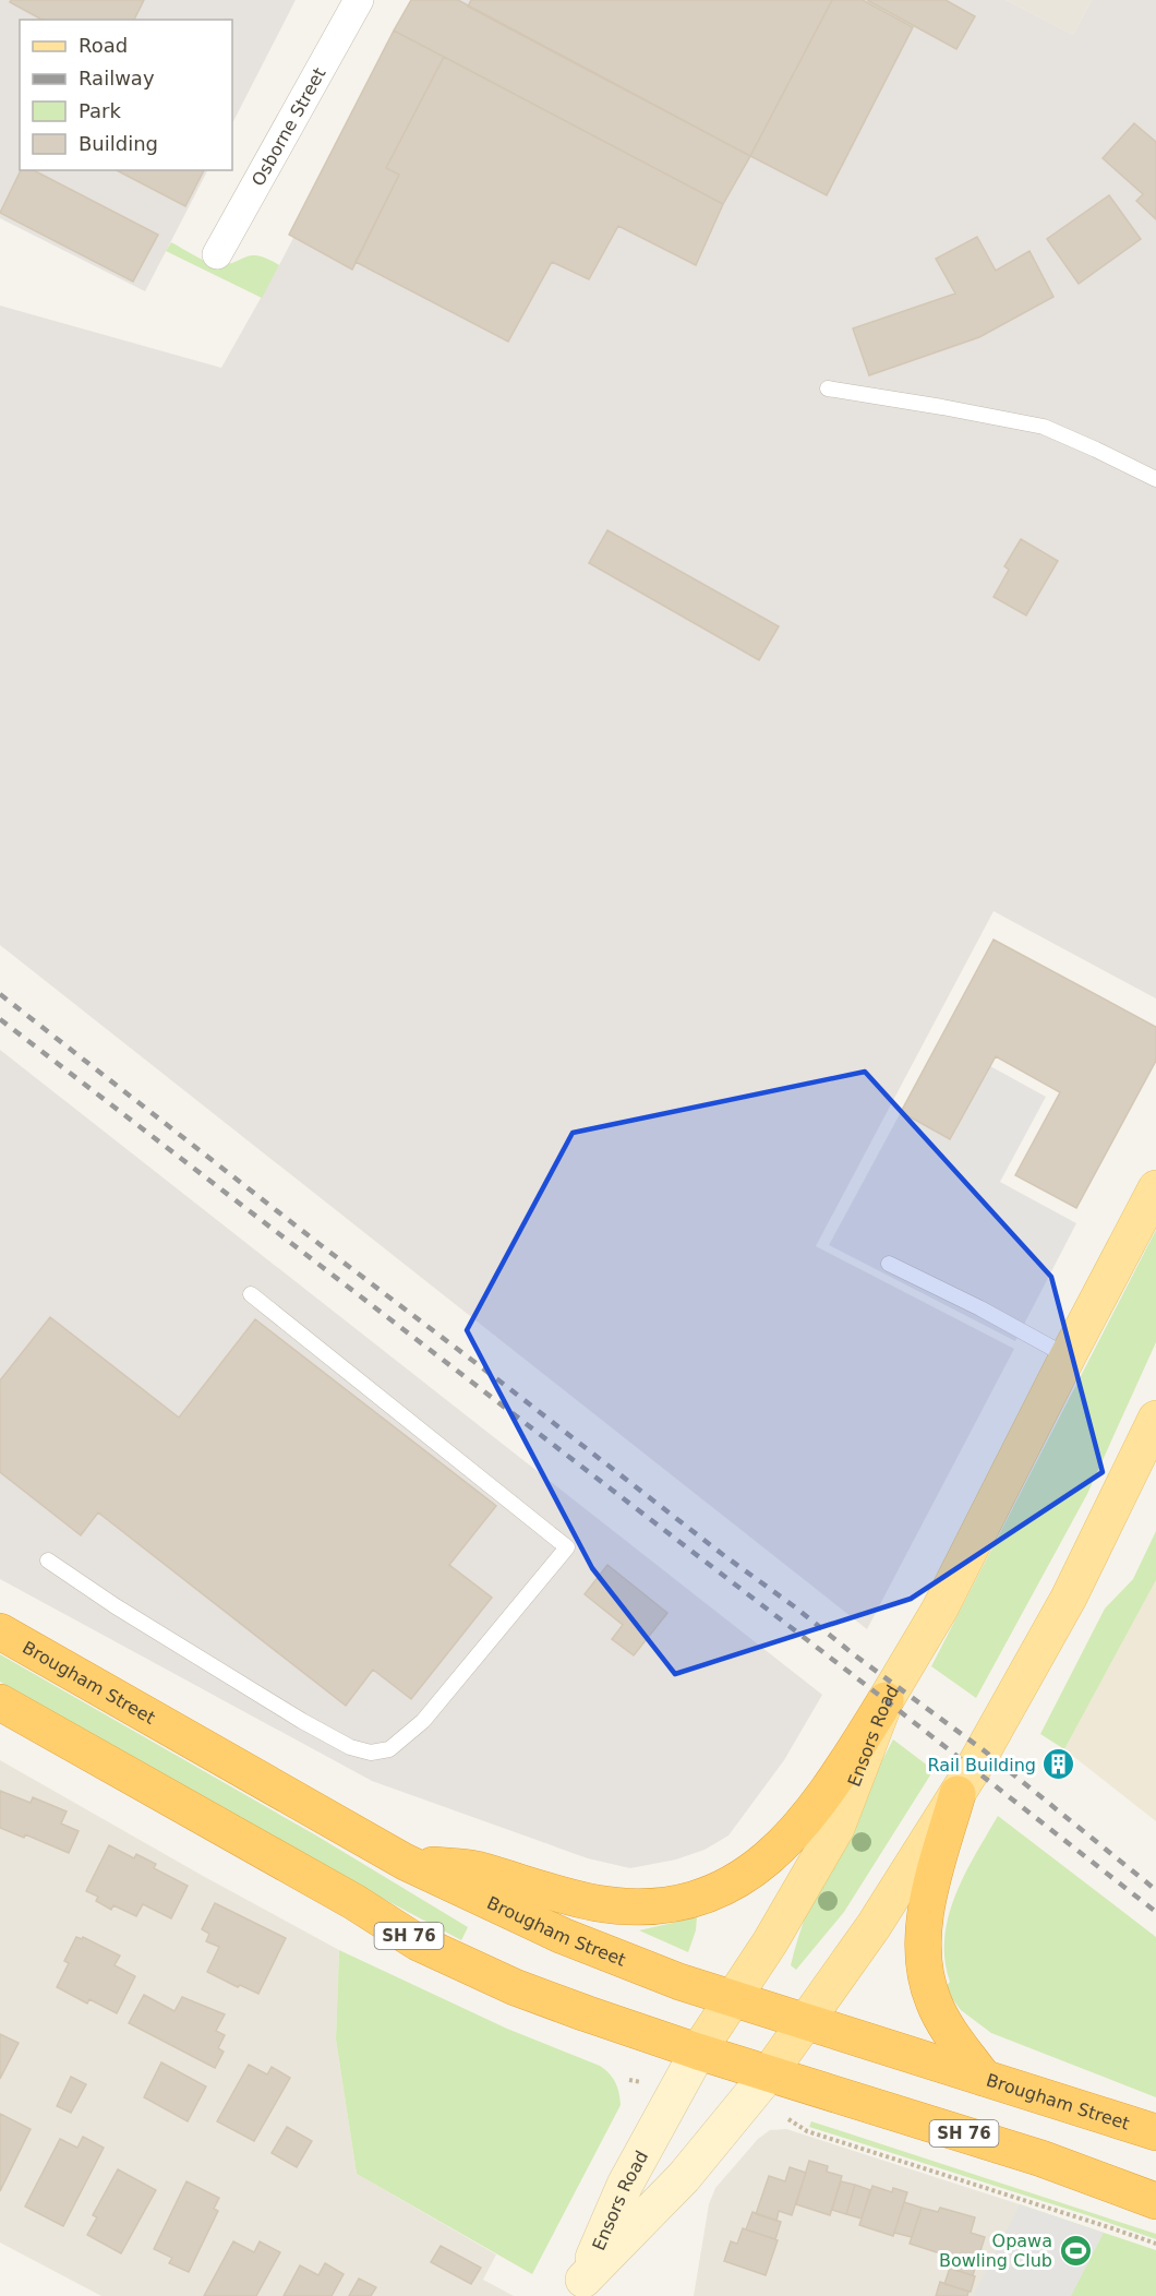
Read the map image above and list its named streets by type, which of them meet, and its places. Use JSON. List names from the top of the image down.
{
  "streets": {
    "highway": ["Brougham Street", "SH 76"],
    "main road": ["Ensors Road"],
    "street": ["Osborne Street"]
  },
  "crossings": [
    ["Brougham Street", "Ensors Road"],
    ["Ensors Road", "SH 76"]
  ],
  "places": {
    "building": ["Rail Building"],
    "sports": ["Opawa Bowling Club"]
  },
  "legend": [
    "Road",
    "Railway",
    "Park",
    "Building"
  ]
}
